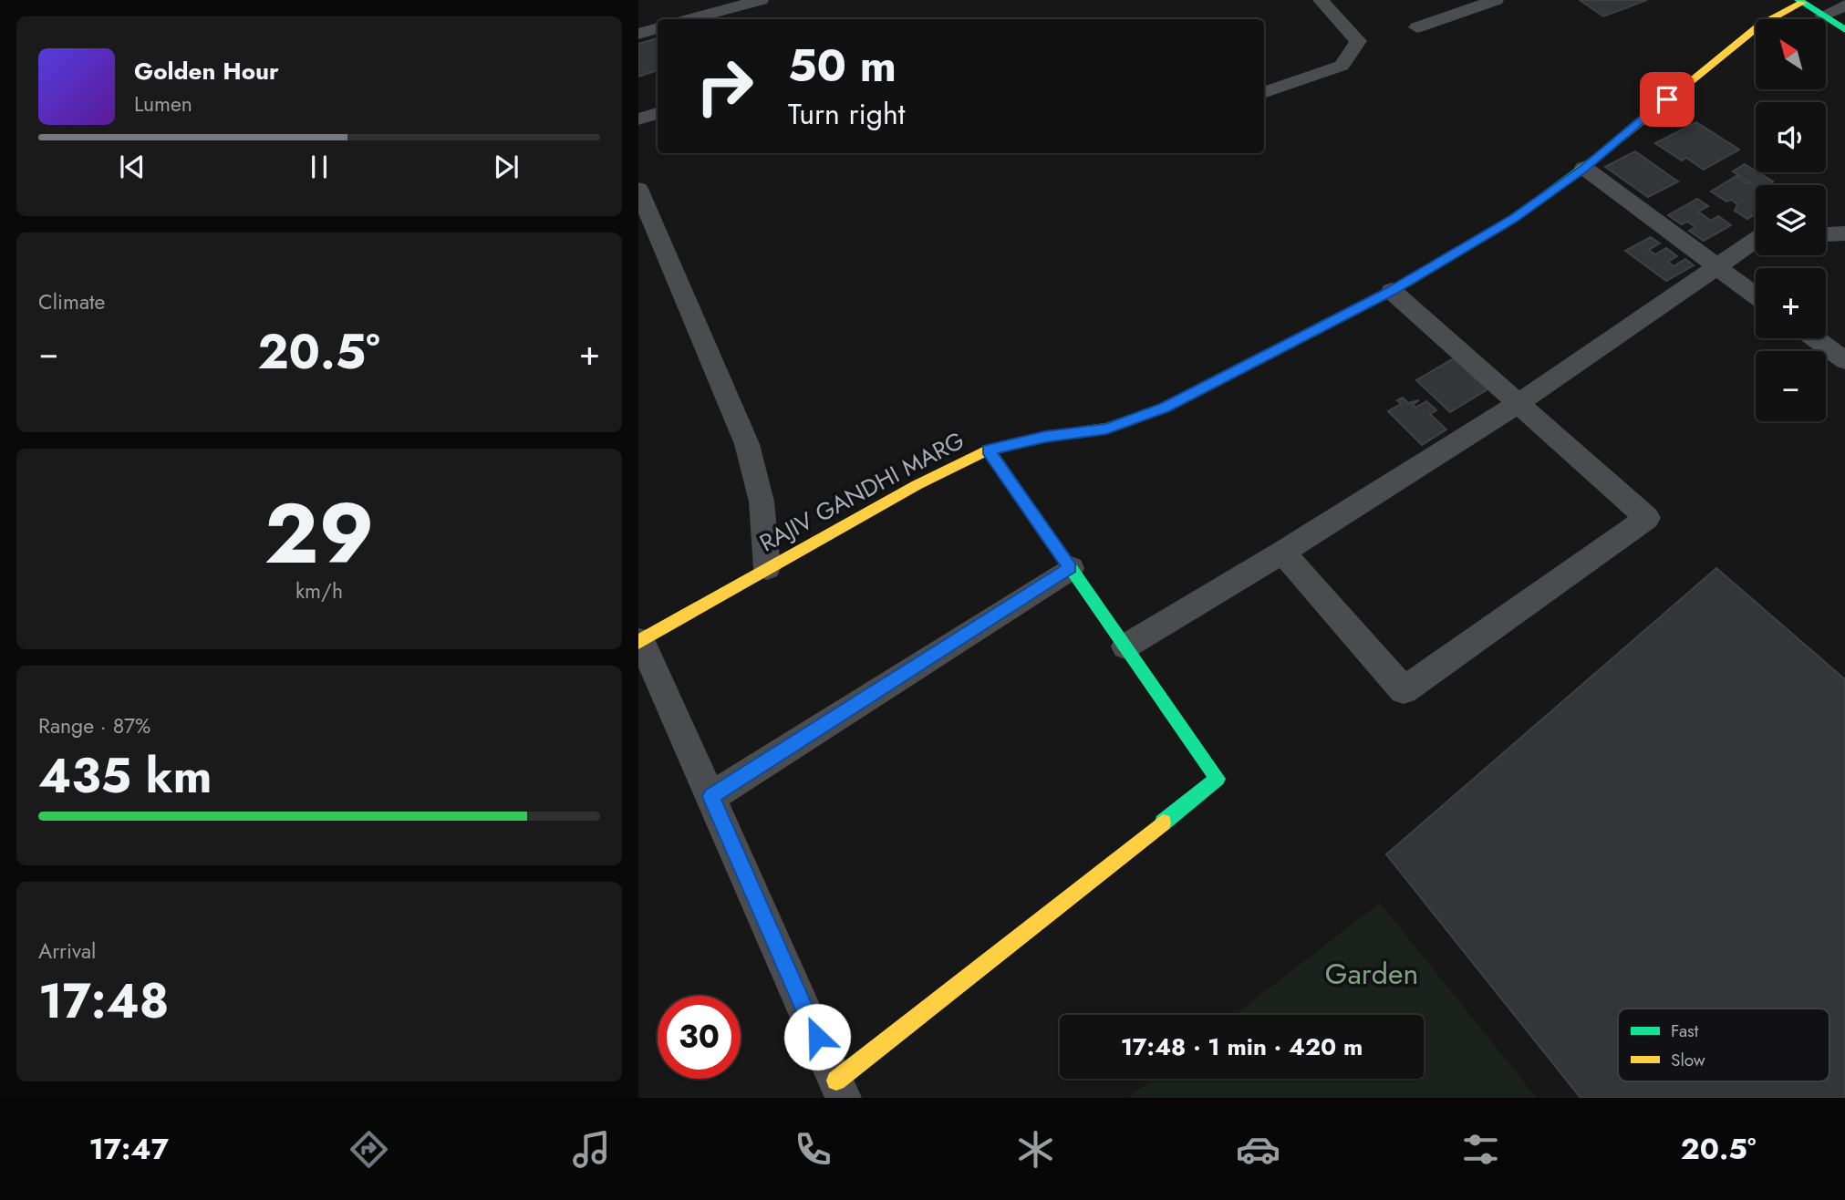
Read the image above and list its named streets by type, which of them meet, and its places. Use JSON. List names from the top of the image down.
{
  "streets": {
    "main road": ["RAJIV GANDHI MARG"]
  },
  "parks": ["Garden"],
  "legend": ["Fast", "Slow"],
  "north": "top left",
  "page": {
    "map_buttons": ["+", "−"],
    "turn": ["50 m", "Turn right"],
    "song": ["Golden Hour", "Lumen"],
    "tile": [
      "Climate",
      ["29", "km/h"],
      ["Range · 87%", "435 km"],
      ["Arrival", "17:48"]
    ],
    "heat": ["−", "20.5°", "+"],
    "limit": "30",
    "trip": "17:48 · 1 min · 420 m",
    "tabs": ["17:47", "20.5°"]
  }
}
